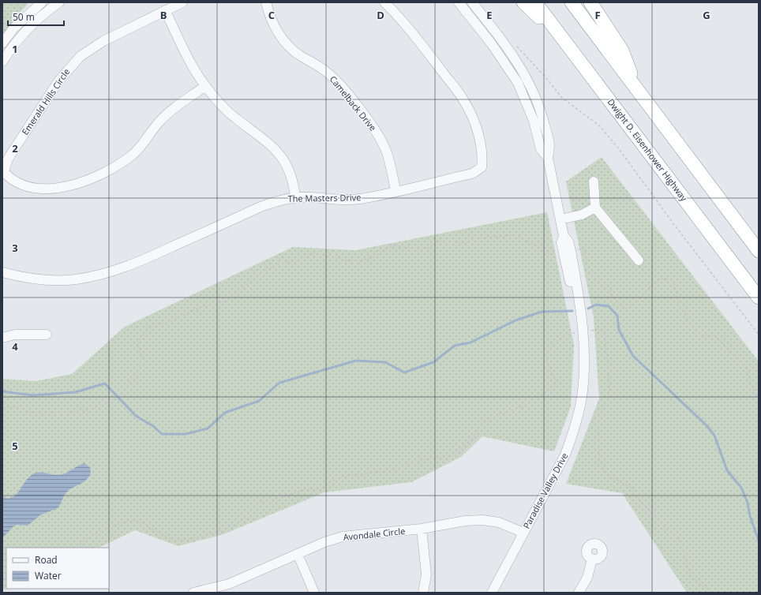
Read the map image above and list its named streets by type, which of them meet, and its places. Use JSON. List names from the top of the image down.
{
  "streets": {
    "highway": ["Dwight D. Eisenhower Highway"],
    "street": [
      "Emerald Hills Circle",
      "Camelback Drive",
      "The Masters Drive",
      "Paradise Valley Drive",
      "Avondale Circle"
    ]
  },
  "crossings": [
    ["Camelback Drive", "The Masters Drive"],
    ["Paradise Valley Drive", "Avondale Circle"]
  ],
  "legend": ["Road", "Water"],
  "scale_bar": "50 m",
  "grid": {
    "columns": [
      "B",
      "C",
      "D",
      "E",
      "F",
      "G"
    ],
    "rows": [
      "1",
      "2",
      "3",
      "4",
      "5"
    ]
  }
}
